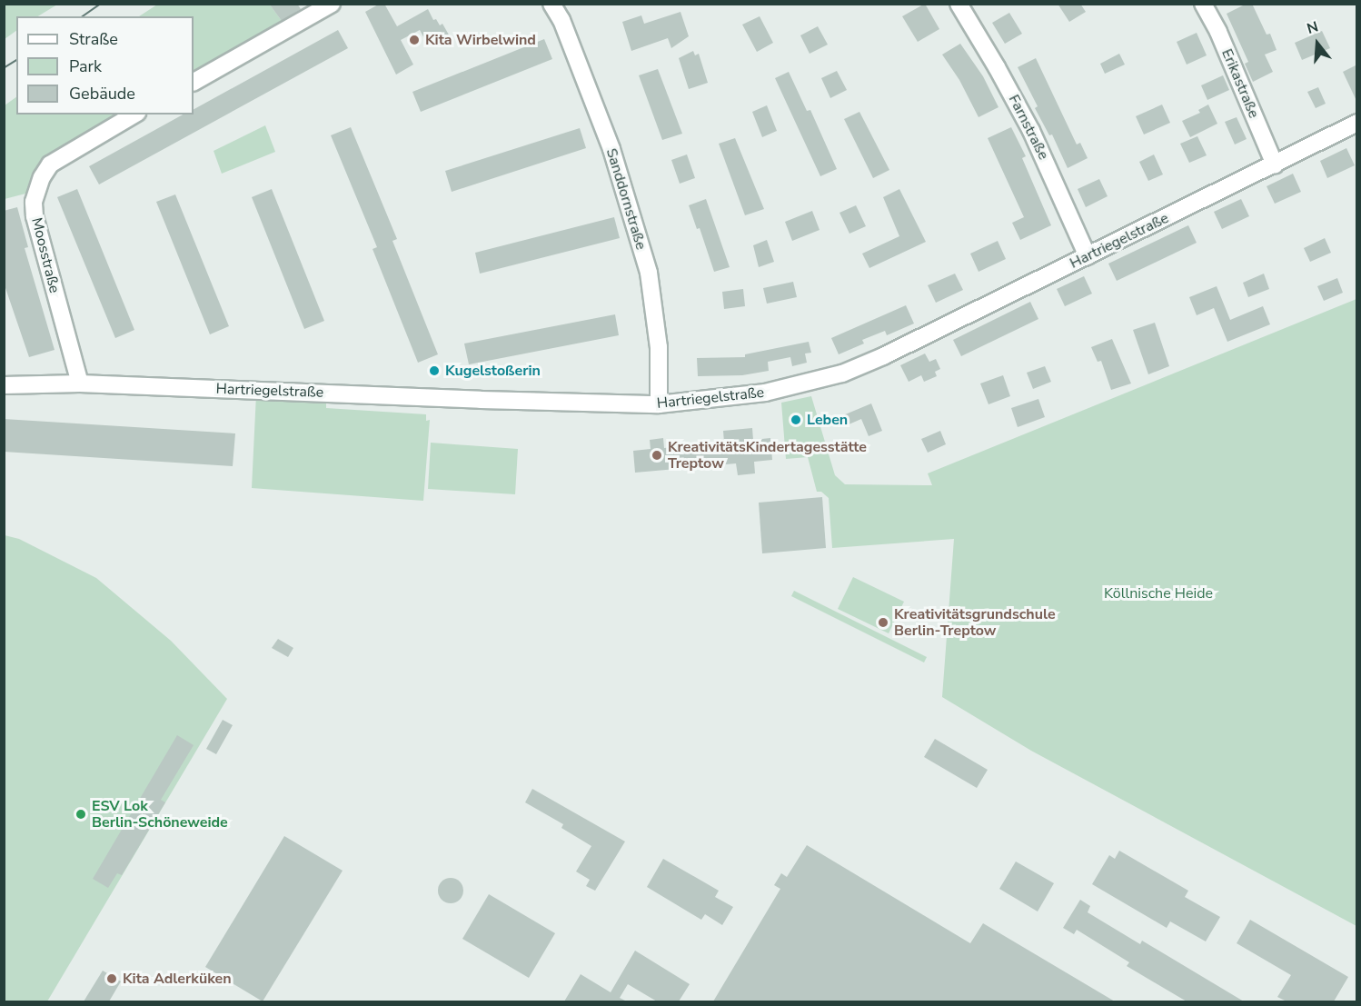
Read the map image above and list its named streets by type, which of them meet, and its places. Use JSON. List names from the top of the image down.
{
  "streets": {
    "street": [
      "Erikastraße",
      "Farnstraße",
      "Sanddornstraße",
      "Hartriegelstraße",
      "Moosstraße"
    ]
  },
  "crossings": [
    ["Erikastraße", "Hartriegelstraße"],
    ["Farnstraße", "Hartriegelstraße"],
    ["Sanddornstraße", "Hartriegelstraße"],
    ["Hartriegelstraße", "Moosstraße"]
  ],
  "parks": ["Köllnische Heide"],
  "places": [
    "Kita Wirbelwind",
    "Kugelstoßerin",
    "Leben",
    "KreativitätsKindertagesstätte Treptow",
    "Kreativitätsgrundschule Berlin-Treptow",
    "ESV Lok Berlin-Schöneweide",
    "Kita Adlerküken"
  ],
  "legend": ["Straße", "Park", "Gebäude"],
  "north": "top"
}
